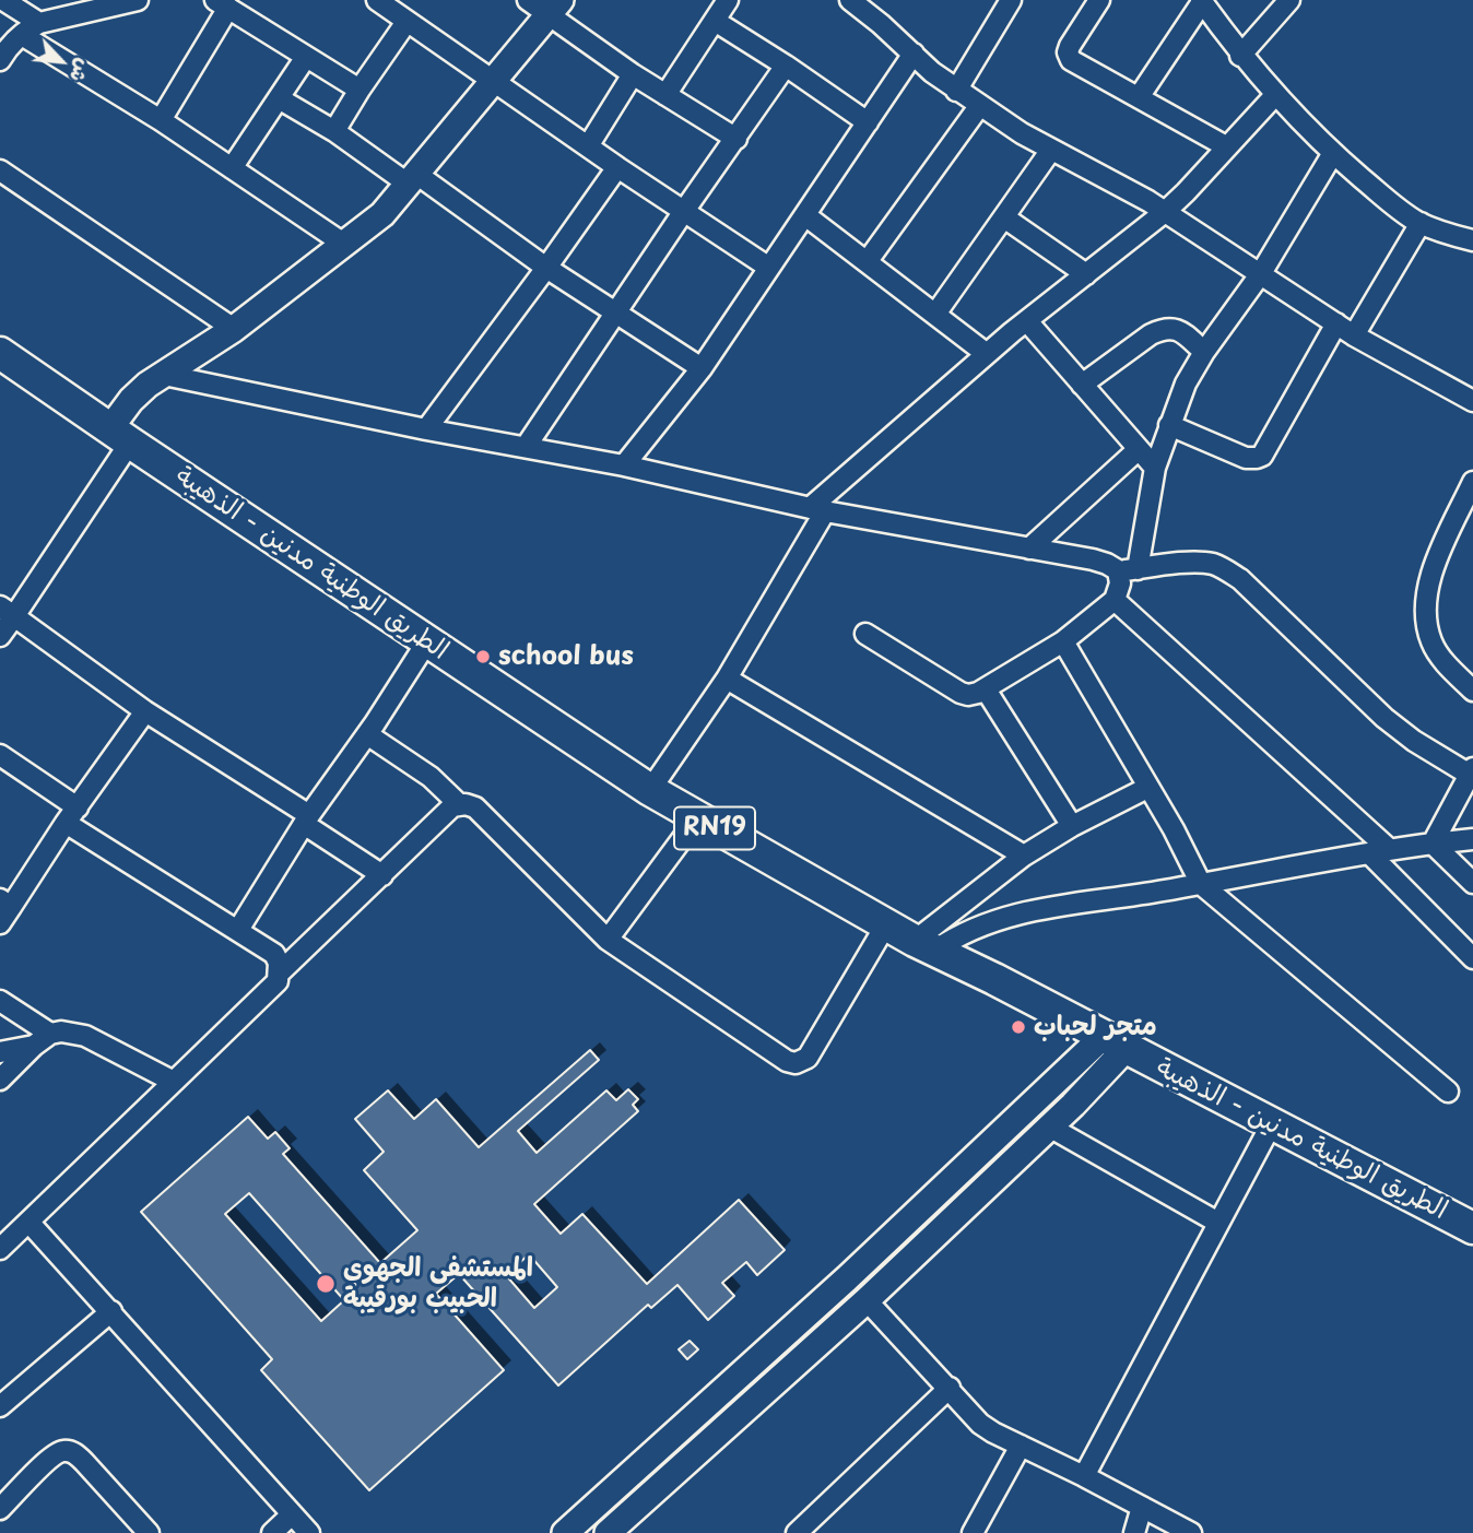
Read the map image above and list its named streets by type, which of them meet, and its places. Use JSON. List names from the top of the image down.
{
  "streets": {
    "main road": ["الطريق الوطنية مدنين - الذهيبة", "RN19"]
  },
  "places": ["school bus", "متجر لحباب", "المستشفى الجهوي الحبيب بورقيبة"],
  "north": "bottom right"
}
